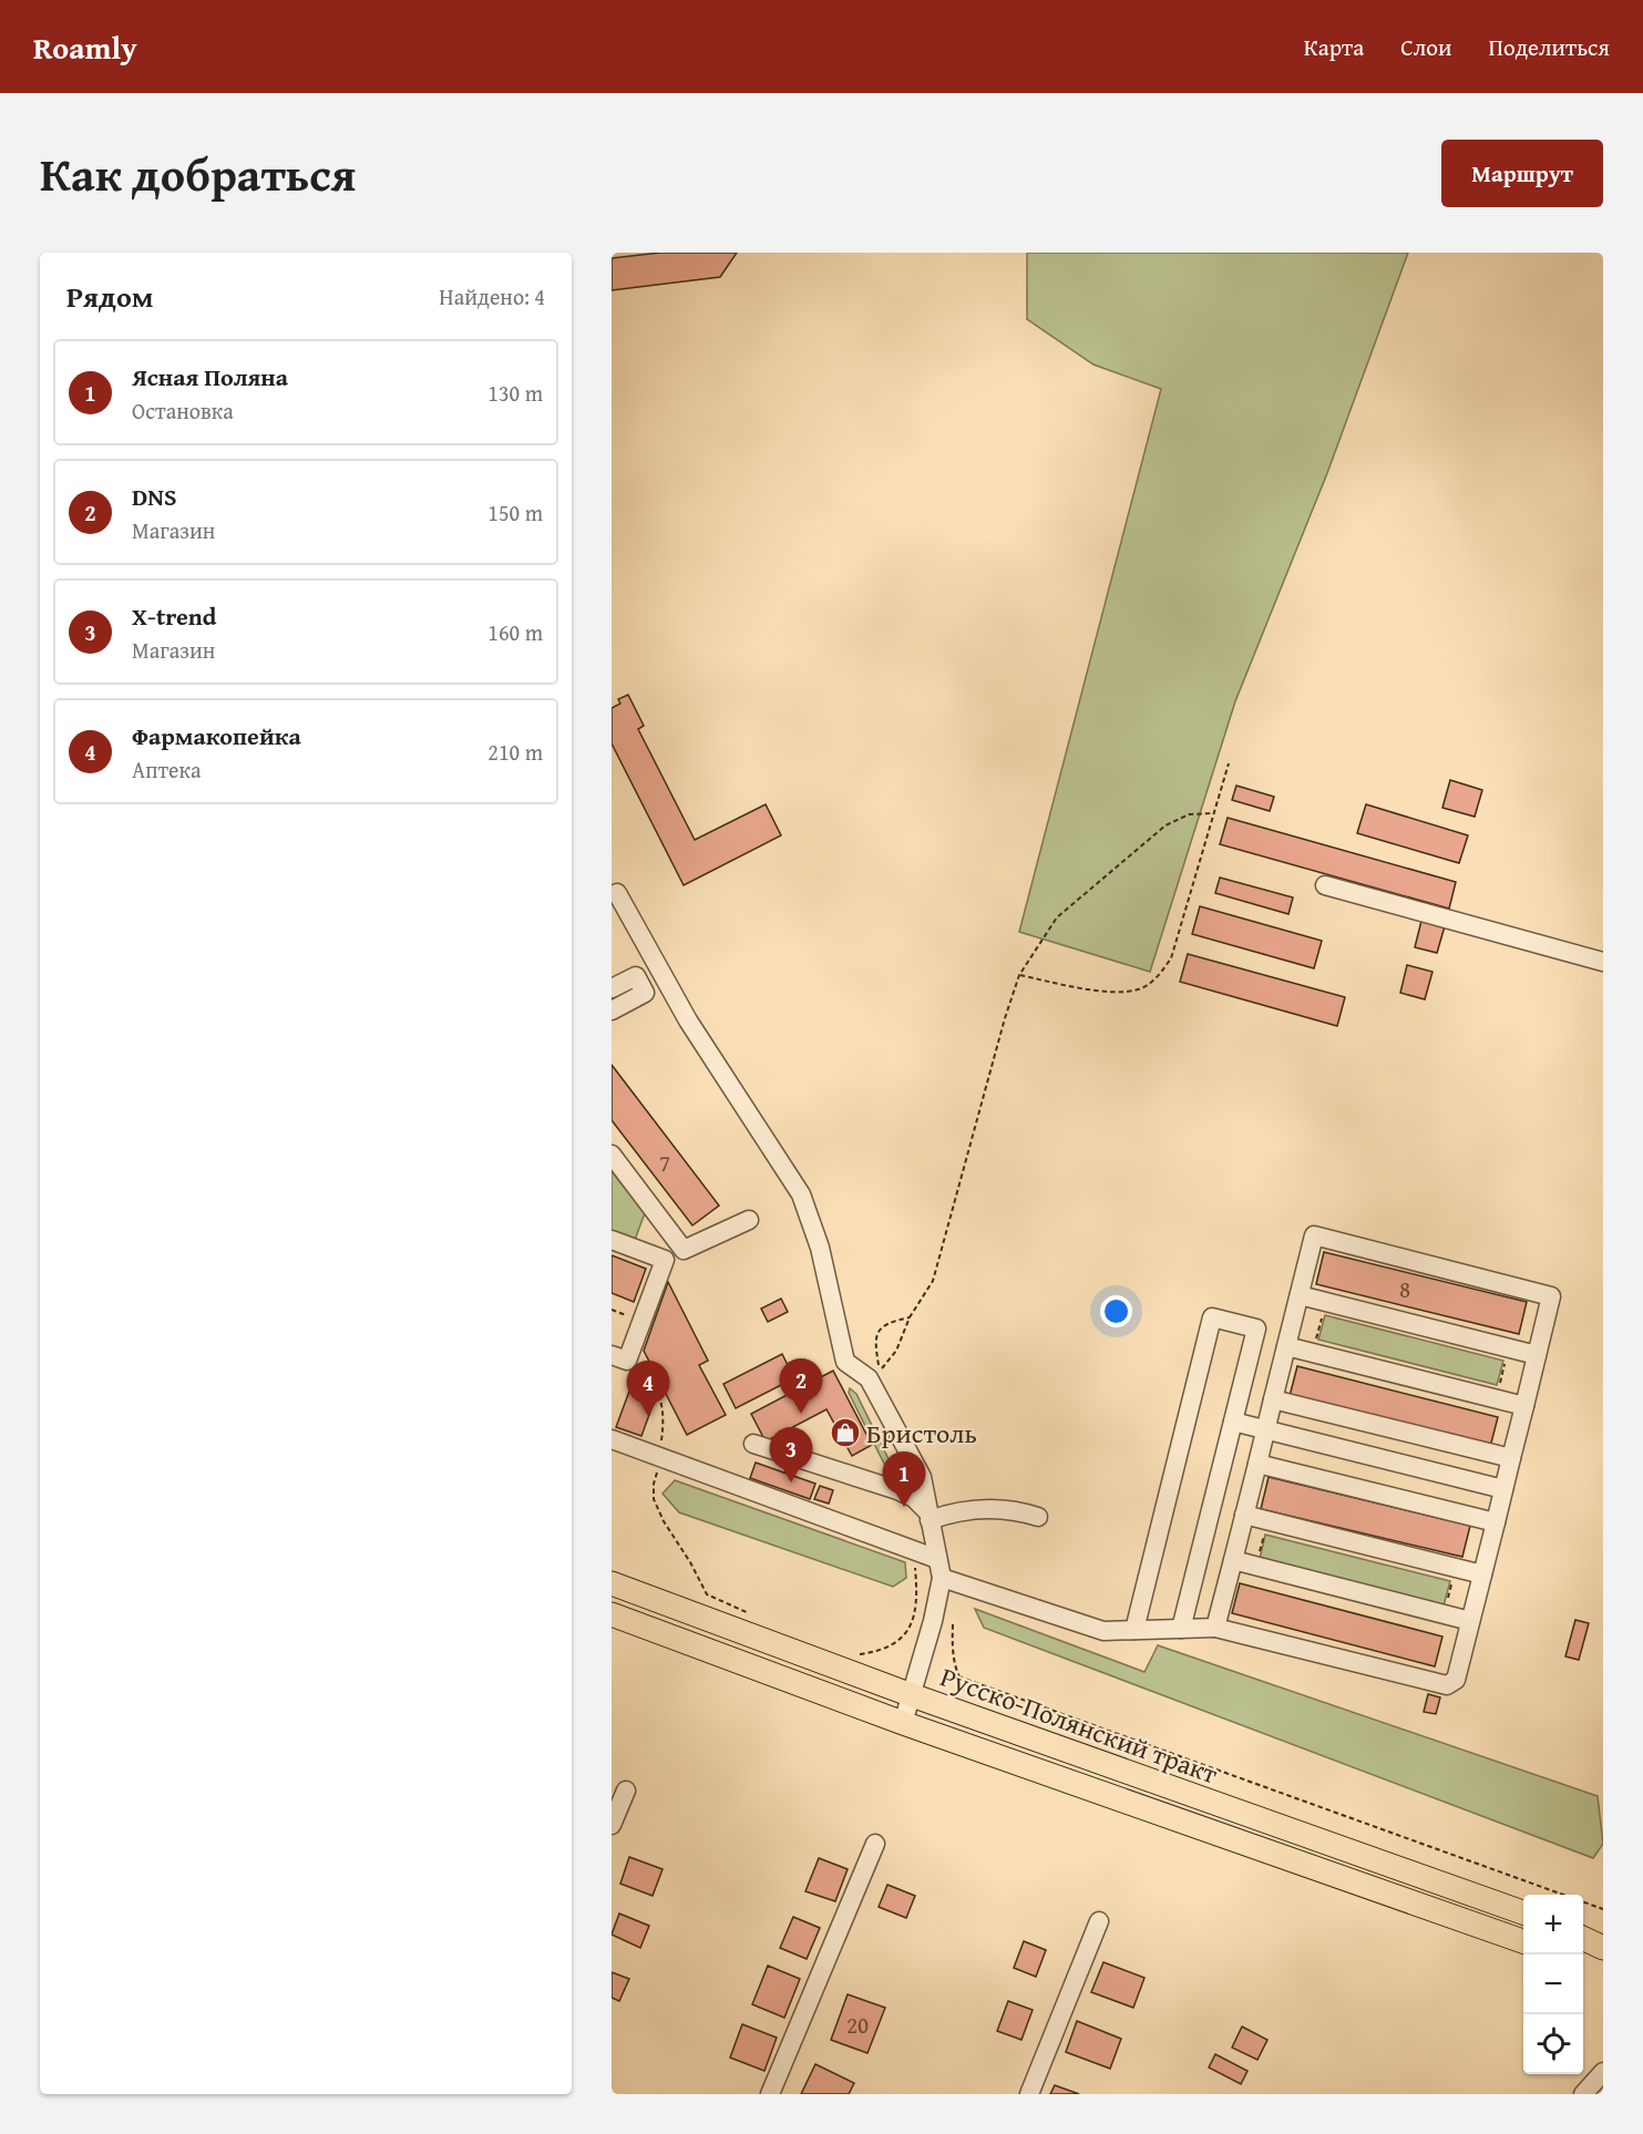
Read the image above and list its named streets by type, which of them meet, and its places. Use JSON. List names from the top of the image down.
{
  "streets": {
    "main road": ["Русско-Полянский тракт"]
  },
  "places": {
    "shop": ["Бристоль"]
  },
  "house_numbers": ["7", "8", "20"],
  "page": {
    "header": "Roamly",
    "nav": ["Карта", "Слои", "Поделиться"],
    "title": "Как добраться",
    "buttons": "Маршрут",
    "heading": ["Рядом", "Найдено: 4"],
    "list": [
      {
        "mark": "1",
        "name": "Ясная Поляна",
        "note": "Остановка",
        "value": "130 m"
      },
      {
        "mark": "2",
        "name": "DNS",
        "note": "Магазин",
        "value": "150 m"
      },
      {
        "mark": "3",
        "name": "X-trend",
        "note": "Магазин",
        "value": "160 m"
      },
      {
        "mark": "4",
        "name": "Фармакопейка",
        "note": "Аптека",
        "value": "210 m"
      }
    ],
    "pins": [
      "2",
      "4",
      "3",
      "1"
    ],
    "map_buttons": ["+", "−"]
  }
}
